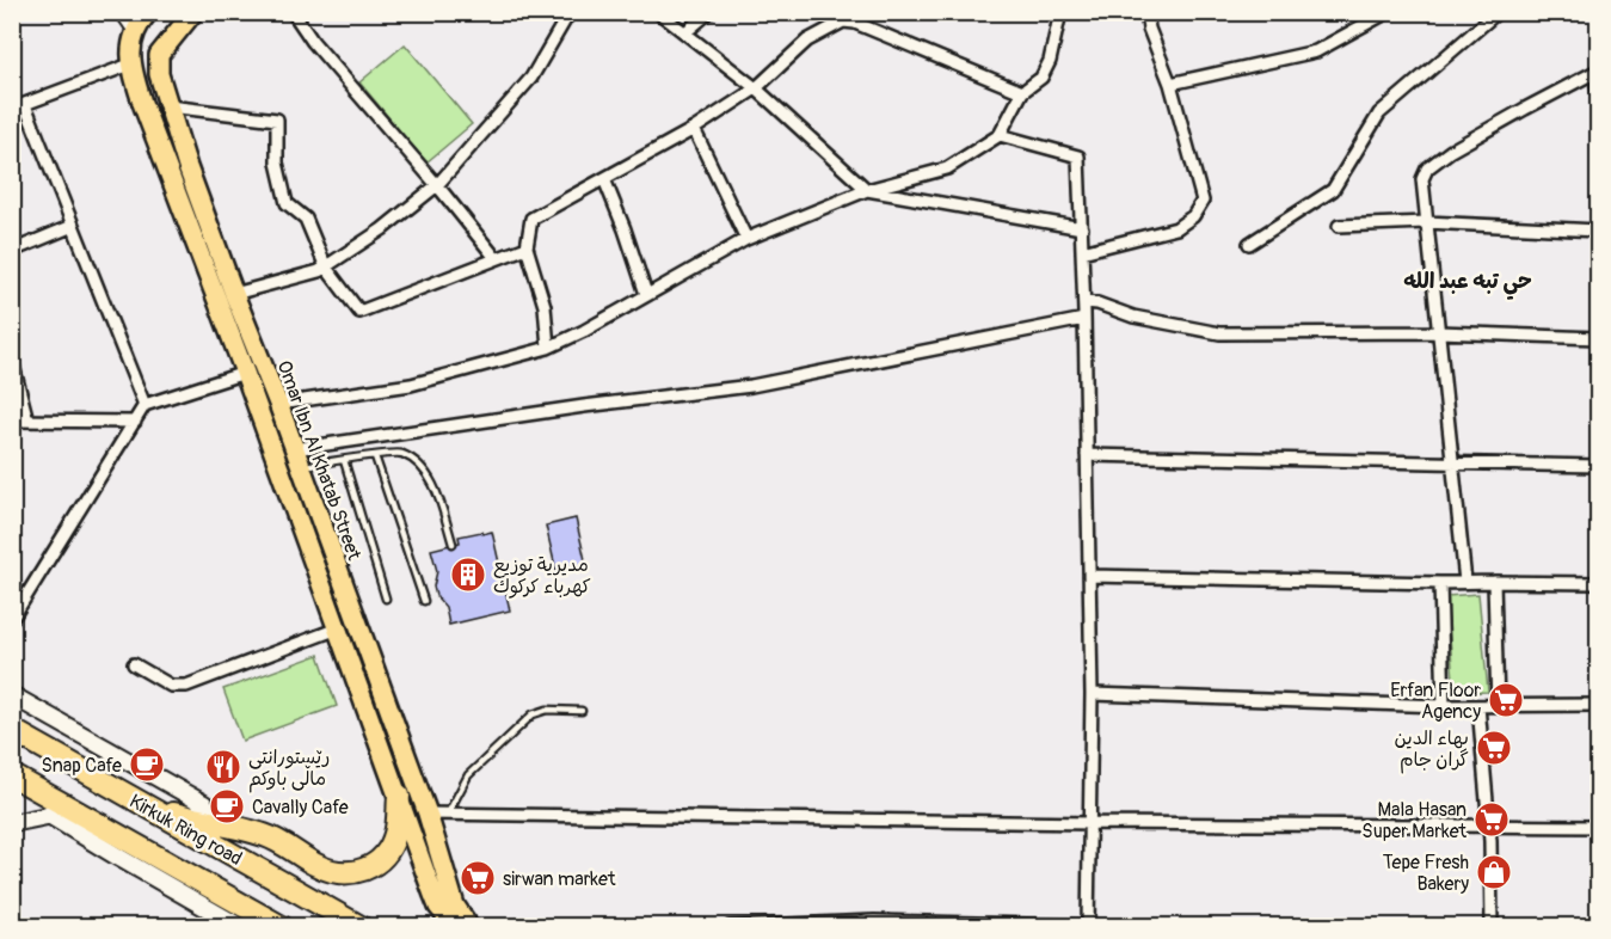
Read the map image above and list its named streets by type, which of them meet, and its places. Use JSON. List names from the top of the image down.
{
  "streets": {
    "highway": ["Kirkuk Ring road"],
    "main road": ["Omar Ibn Al Khatab Street"]
  },
  "districts": ["حي تبه عبد الله"],
  "places": {
    "building": ["مديرية توزيع كهرباء كركوك"],
    "supermarket": [
      "Erfan Floor Agency",
      "بهاء الدين گران جام",
      "Mala Hasan Super Market",
      "sirwan market"
    ],
    "cafe": ["Snap Cafe", "Cavally Cafe"],
    "restaurant": ["رێستورانتی ماڵی باوکم"],
    "shop": ["Tepe Fresh Bakery"]
  }
}
